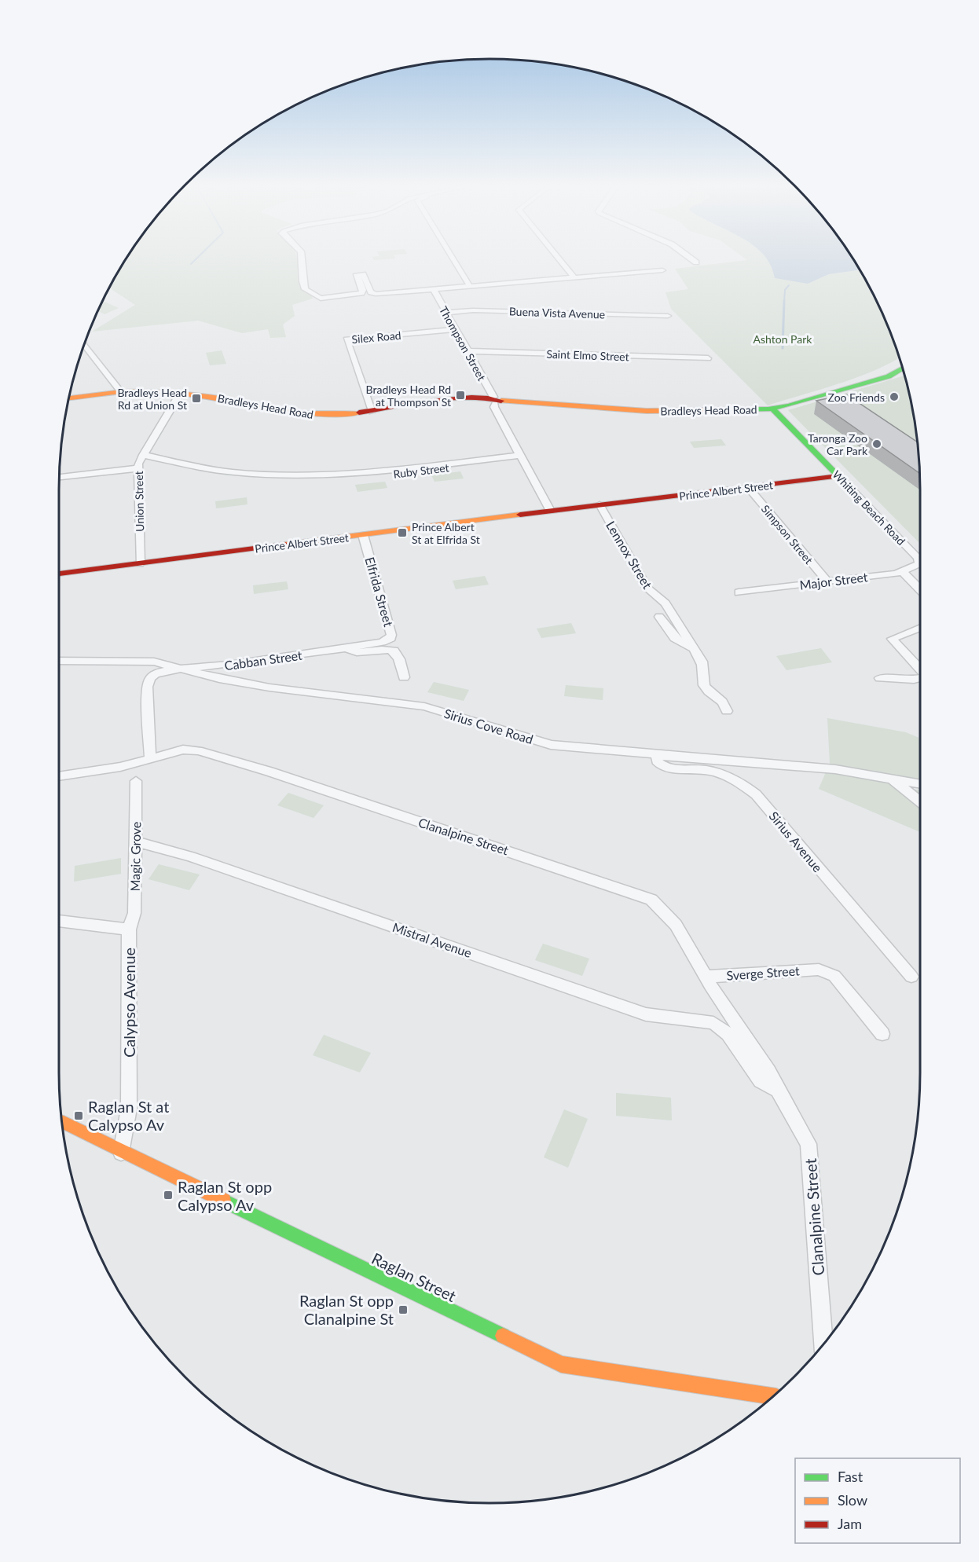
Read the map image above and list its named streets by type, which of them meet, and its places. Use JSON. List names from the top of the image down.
{
  "streets": {
    "street": [
      "Buena Vista Avenue",
      "Silex Road",
      "Thompson Street",
      "Saint Elmo Street",
      "Bradleys Head Road",
      "Ruby Street",
      "Prince Albert Street",
      "Union Street",
      "Whiting Beach Road",
      "Simpson Street",
      "Lennox Street",
      "Major Street",
      "Elfrida Street",
      "Cabban Street",
      "Sirius Cove Road",
      "Clanalpine Street",
      "Sirius Avenue",
      "Magic Grove",
      "Mistral Avenue",
      "Sverge Street",
      "Calypso Avenue",
      "Raglan Street"
    ]
  },
  "crossings": [
    ["Buena Vista Avenue", "Thompson Street"],
    ["Silex Road", "Thompson Street"],
    ["Silex Road", "Bradleys Head Road"],
    ["Thompson Street", "Saint Elmo Street"],
    ["Thompson Street", "Bradleys Head Road"],
    ["Thompson Street", "Ruby Street"],
    ["Thompson Street", "Prince Albert Street"],
    ["Bradleys Head Road", "Union Street"],
    ["Bradleys Head Road", "Whiting Beach Road"],
    ["Ruby Street", "Union Street"],
    ["Prince Albert Street", "Union Street"],
    ["Prince Albert Street", "Whiting Beach Road"],
    ["Prince Albert Street", "Simpson Street"],
    ["Prince Albert Street", "Lennox Street"],
    ["Prince Albert Street", "Elfrida Street"],
    ["Simpson Street", "Major Street"],
    ["Elfrida Street", "Cabban Street"],
    ["Cabban Street", "Sirius Cove Road"],
    ["Sirius Cove Road", "Sirius Avenue"],
    ["Clanalpine Street", "Mistral Avenue"],
    ["Clanalpine Street", "Sverge Street"],
    ["Magic Grove", "Mistral Avenue"],
    ["Magic Grove", "Calypso Avenue"],
    ["Calypso Avenue", "Raglan Street"]
  ],
  "parks": ["Ashton Park"],
  "places": {
    "transit": [
      "Bradleys Head Rd at Thompson St",
      "Bradleys Head Rd at Union St",
      "Prince Albert St at Elfrida St",
      "Raglan St at Calypso Av",
      "Raglan St opp Calypso Av",
      "Raglan St opp Clanalpine St"
    ],
    "other": ["Zoo Friends", "Taronga Zoo Car Park"]
  },
  "legend": ["Fast", "Slow", "Jam"]
}
